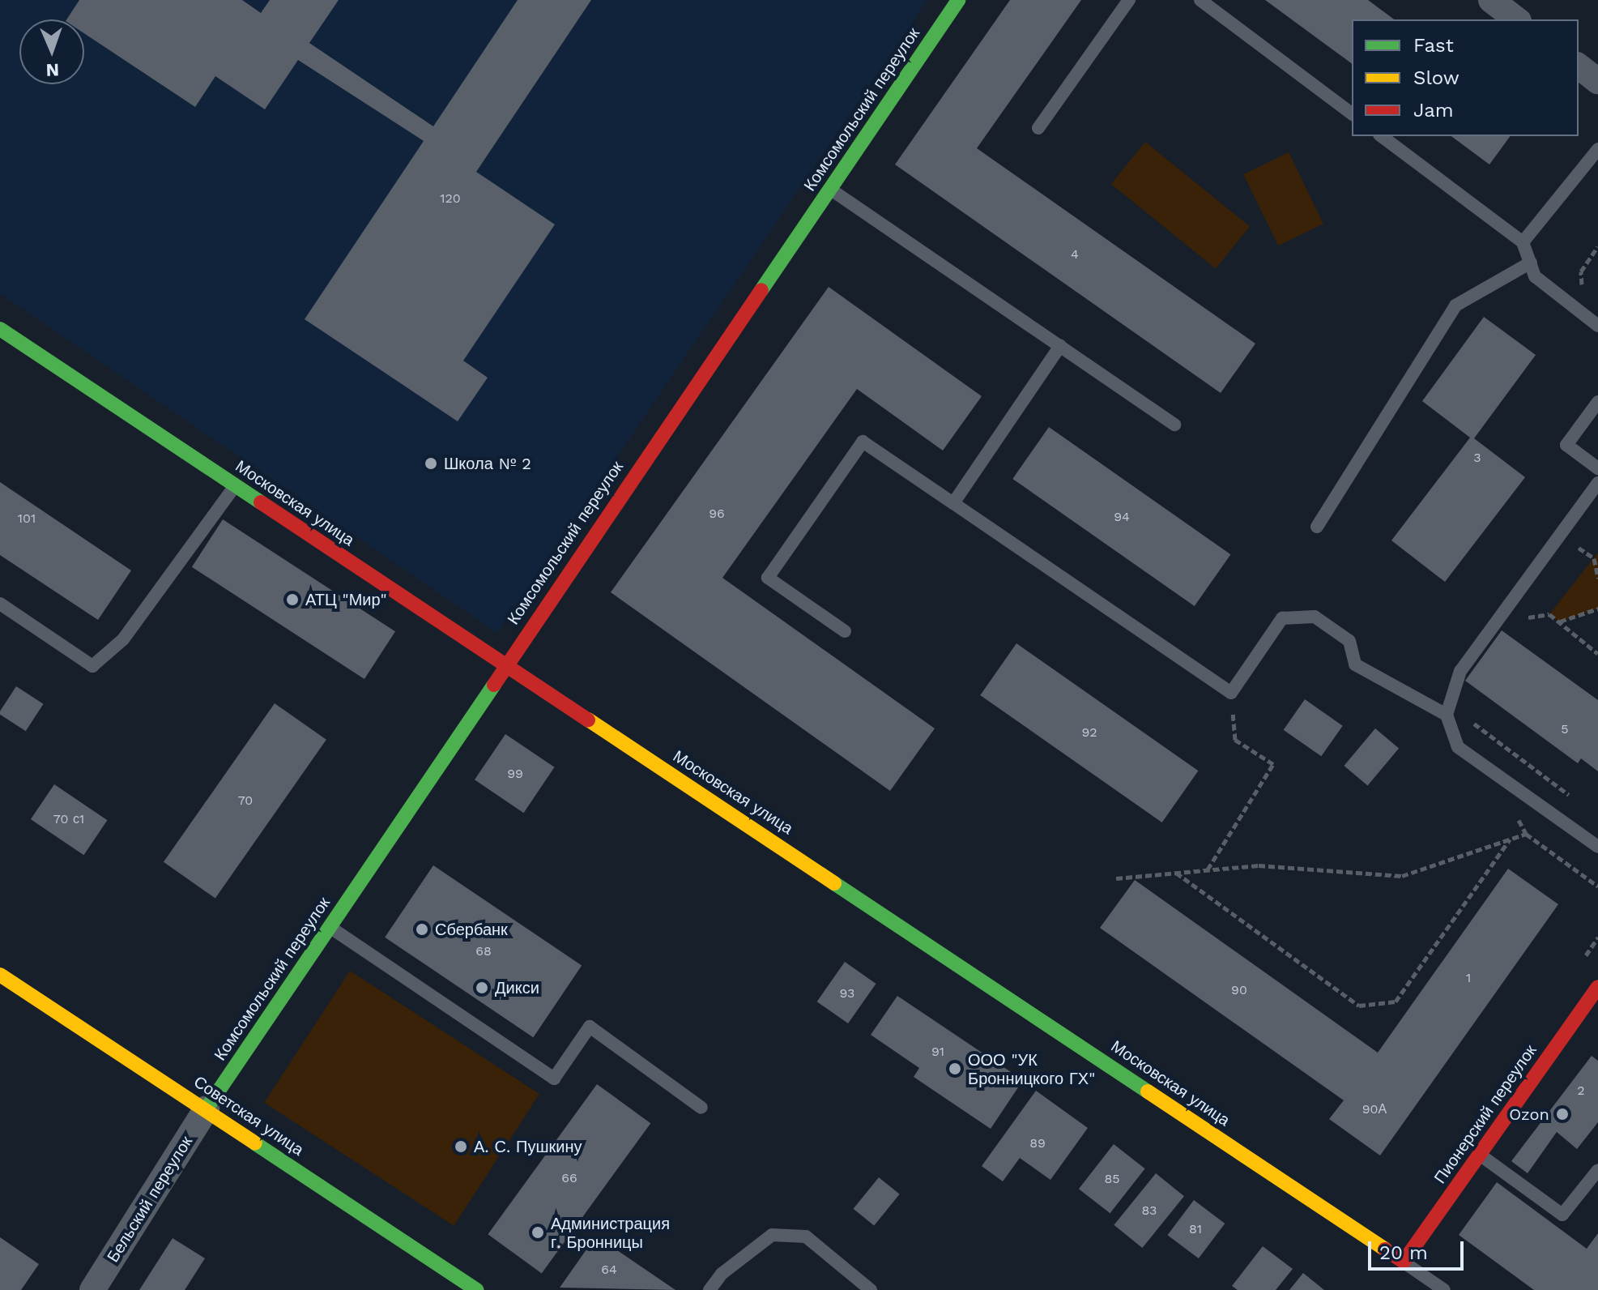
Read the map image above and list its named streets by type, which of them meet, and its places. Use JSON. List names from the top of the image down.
{
  "streets": {
    "street": [
      "Комсомольский переулок",
      "Московская улица",
      "Пионерский переулок",
      "Советская улица",
      "Бельский переулок"
    ]
  },
  "crossings": [
    ["Комсомольский переулок", "Московская улица"],
    ["Комсомольский переулок", "Советская улица"],
    ["Комсомольский переулок", "Бельский переулок"],
    ["Московская улица", "Пионерский переулок"],
    ["Советская улица", "Бельский переулок"]
  ],
  "places": [
    "Школа № 2",
    "АТЦ \"Мир\"",
    "Сбербанк",
    "Дикси",
    "ООО \"УК Бронницкого ГХ\"",
    "Ozon",
    "А. С. Пушкину",
    "Администрация г. Бронницы"
  ],
  "house_numbers": [
    "120",
    "4",
    "3",
    "96",
    "94",
    "101",
    "5",
    "92",
    "99",
    "70",
    "70 с1",
    "68",
    "1",
    "90",
    "93",
    "91",
    "2",
    "90А",
    "89",
    "66",
    "85",
    "83",
    "81",
    "64"
  ],
  "legend": ["Fast", "Slow", "Jam"],
  "scale_bar": "20 m",
  "north": "bottom"
}
